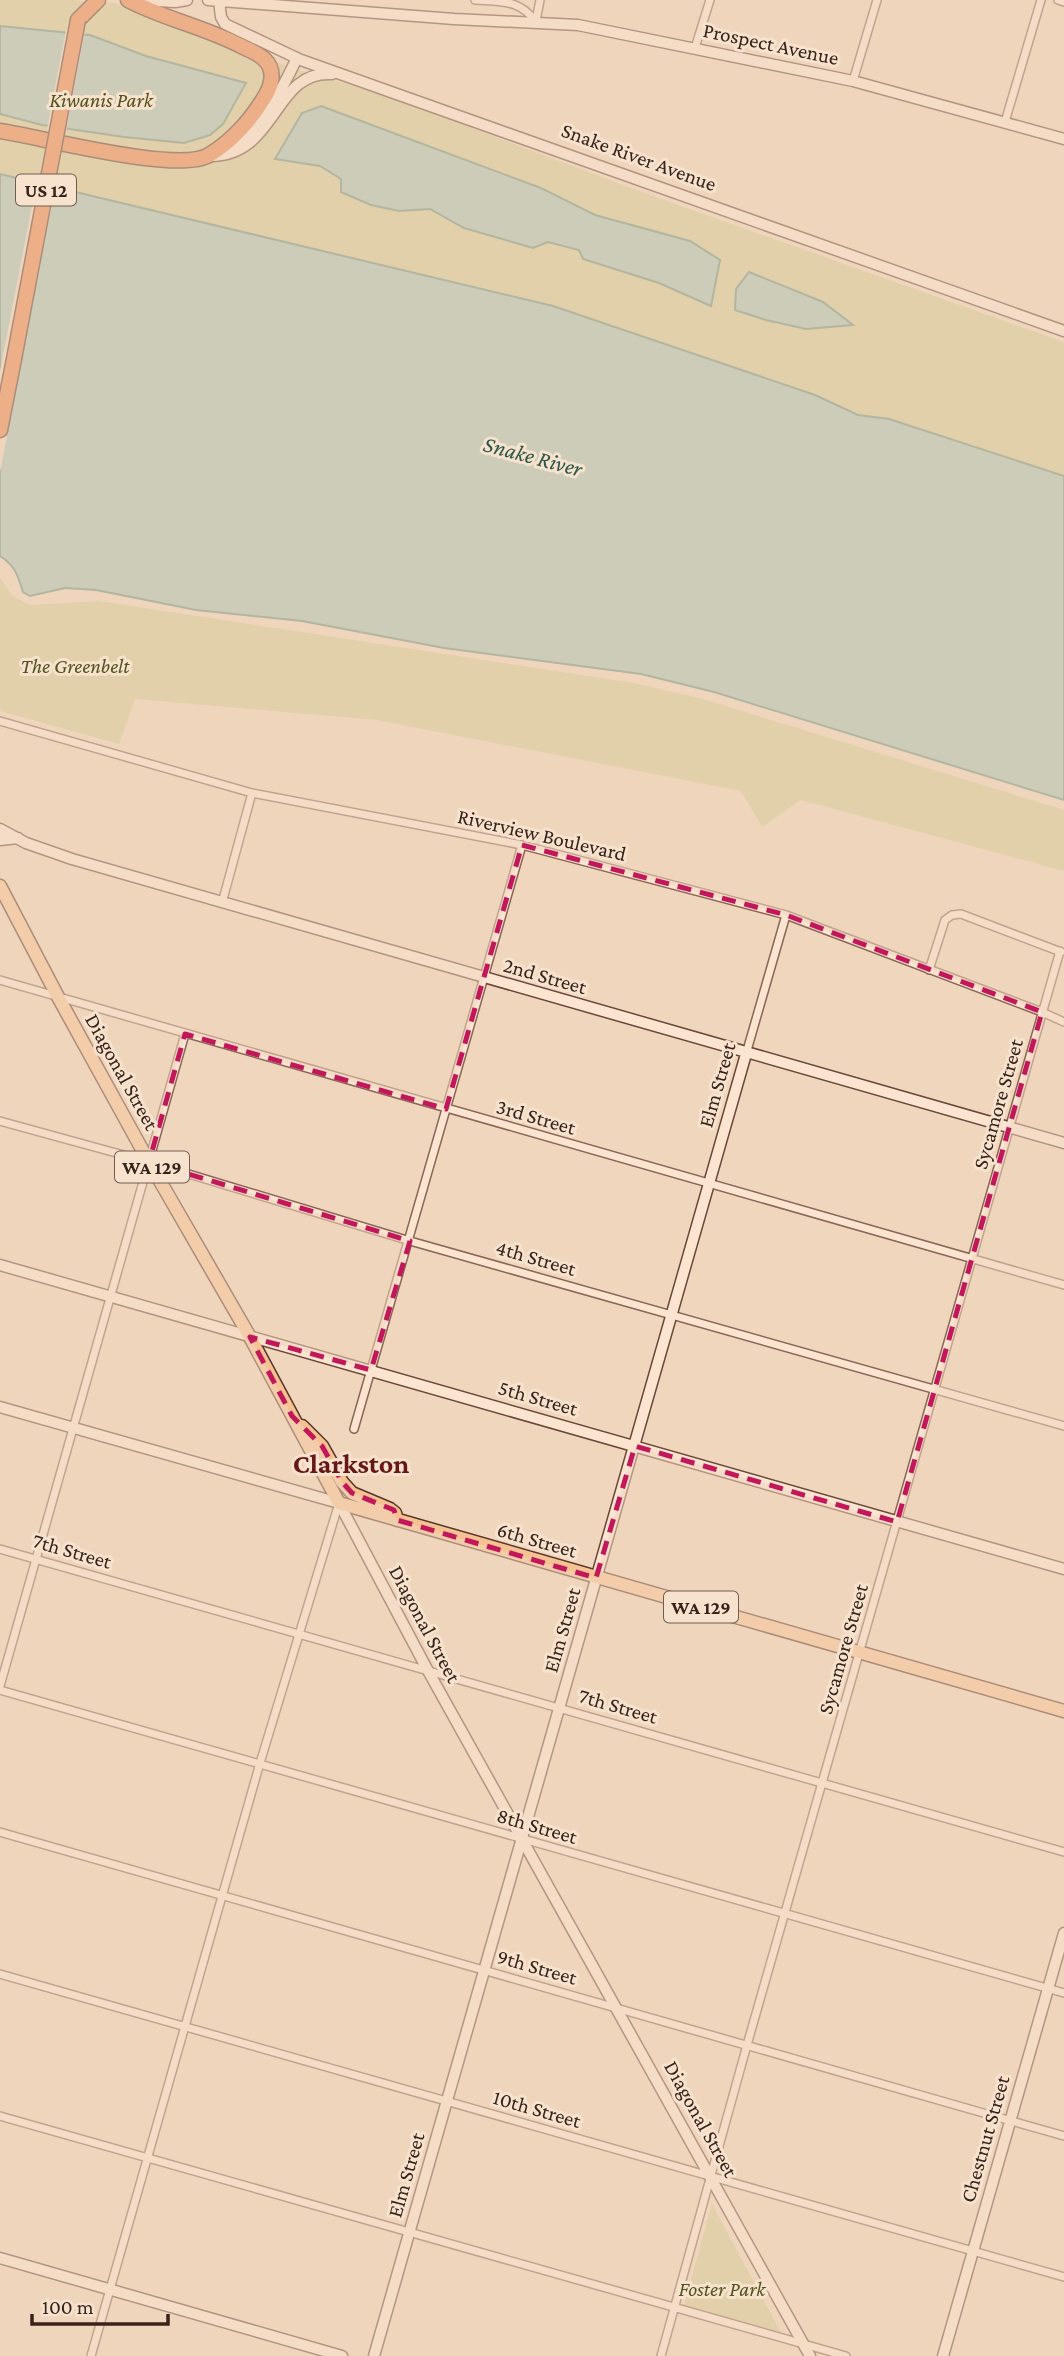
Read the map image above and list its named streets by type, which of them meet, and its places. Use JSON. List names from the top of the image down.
{
  "streets": {
    "highway": ["US 12"],
    "main road": ["Diagonal Street", "WA 129", "6th Street"],
    "street": [
      "Prospect Avenue",
      "Snake River Avenue",
      "Riverview Boulevard",
      "2nd Street",
      "Elm Street",
      "Sycamore Street",
      "3rd Street",
      "4th Street",
      "5th Street",
      "7th Street",
      "8th Street",
      "9th Street",
      "10th Street",
      "Chestnut Street"
    ]
  },
  "crossings": [
    ["Prospect Avenue", "Snake River Avenue"],
    ["Riverview Boulevard", "Elm Street"],
    ["Riverview Boulevard", "Sycamore Street"],
    ["2nd Street", "Elm Street"],
    ["2nd Street", "Sycamore Street"],
    ["Diagonal Street", "Elm Street"],
    ["Diagonal Street", "Sycamore Street"],
    ["Diagonal Street", "3rd Street"],
    ["Diagonal Street", "WA 129"],
    ["Diagonal Street", "4th Street"],
    ["Diagonal Street", "5th Street"],
    ["Diagonal Street", "6th Street"],
    ["Diagonal Street", "7th Street"],
    ["Diagonal Street", "8th Street"],
    ["Diagonal Street", "9th Street"],
    ["Diagonal Street", "10th Street"],
    ["Elm Street", "3rd Street"],
    ["Elm Street", "4th Street"],
    ["Elm Street", "5th Street"],
    ["Elm Street", "6th Street"],
    ["Elm Street", "7th Street"],
    ["Elm Street", "8th Street"],
    ["Elm Street", "9th Street"],
    ["Elm Street", "10th Street"],
    ["Sycamore Street", "3rd Street"],
    ["Sycamore Street", "4th Street"],
    ["Sycamore Street", "5th Street"],
    ["Sycamore Street", "6th Street"],
    ["Sycamore Street", "7th Street"],
    ["Sycamore Street", "8th Street"],
    ["Sycamore Street", "9th Street"],
    ["Sycamore Street", "10th Street"],
    ["WA 129", "6th Street"],
    ["8th Street", "Chestnut Street"],
    ["9th Street", "Chestnut Street"],
    ["10th Street", "Chestnut Street"]
  ],
  "districts": ["Clarkston"],
  "water": ["Snake River"],
  "parks": ["Kiwanis Park", "The Greenbelt", "Foster Park"],
  "scale_bar": "100 m"
}
